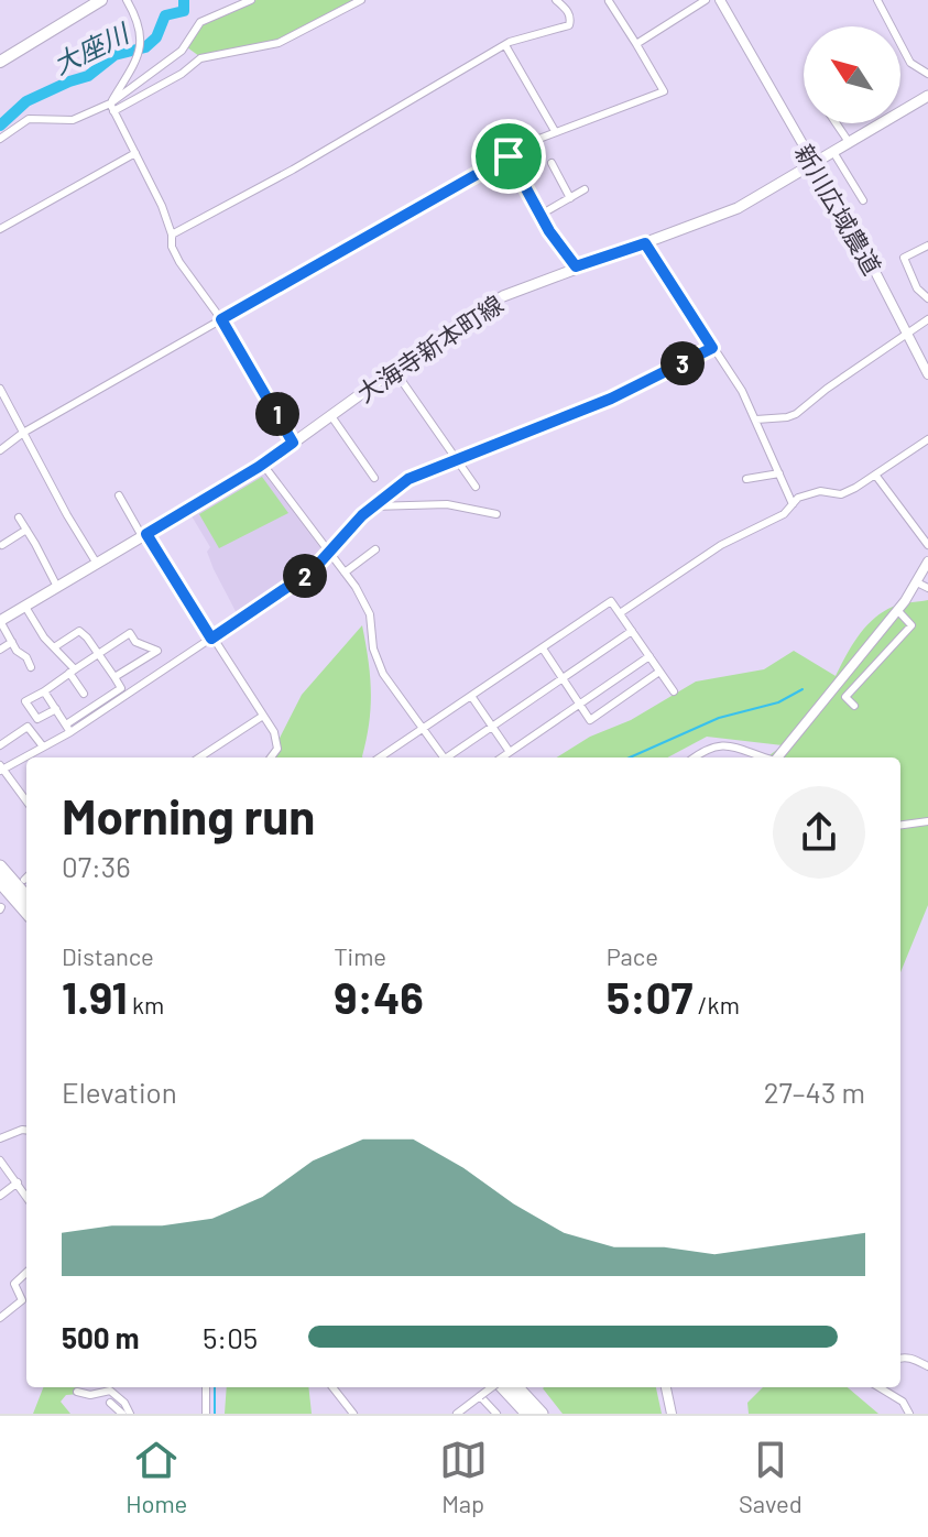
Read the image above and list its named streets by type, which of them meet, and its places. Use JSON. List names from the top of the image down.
{
  "streets": {
    "main road": ["大海寺新本町線"],
    "street": ["新川広域農道"]
  },
  "crossings": [
    ["新川広域農道", "大海寺新本町線"]
  ],
  "water": ["大座川"],
  "north": "top left",
  "page": {
    "pins": ["3", "1", "2"],
    "heading": ["Morning run", "07:36"],
    "stats": [
      ["Distance", "1.91 km"],
      ["Time", "9:46"],
      ["Pace", "5:07 /km"]
    ],
    "chart": ["Elevation", "27–43 m"],
    "list": [
      {
        "name": "500 m",
        "note": "5:05"
      }
    ],
    "tabs": ["Home", "Map", "Saved"]
  }
}
